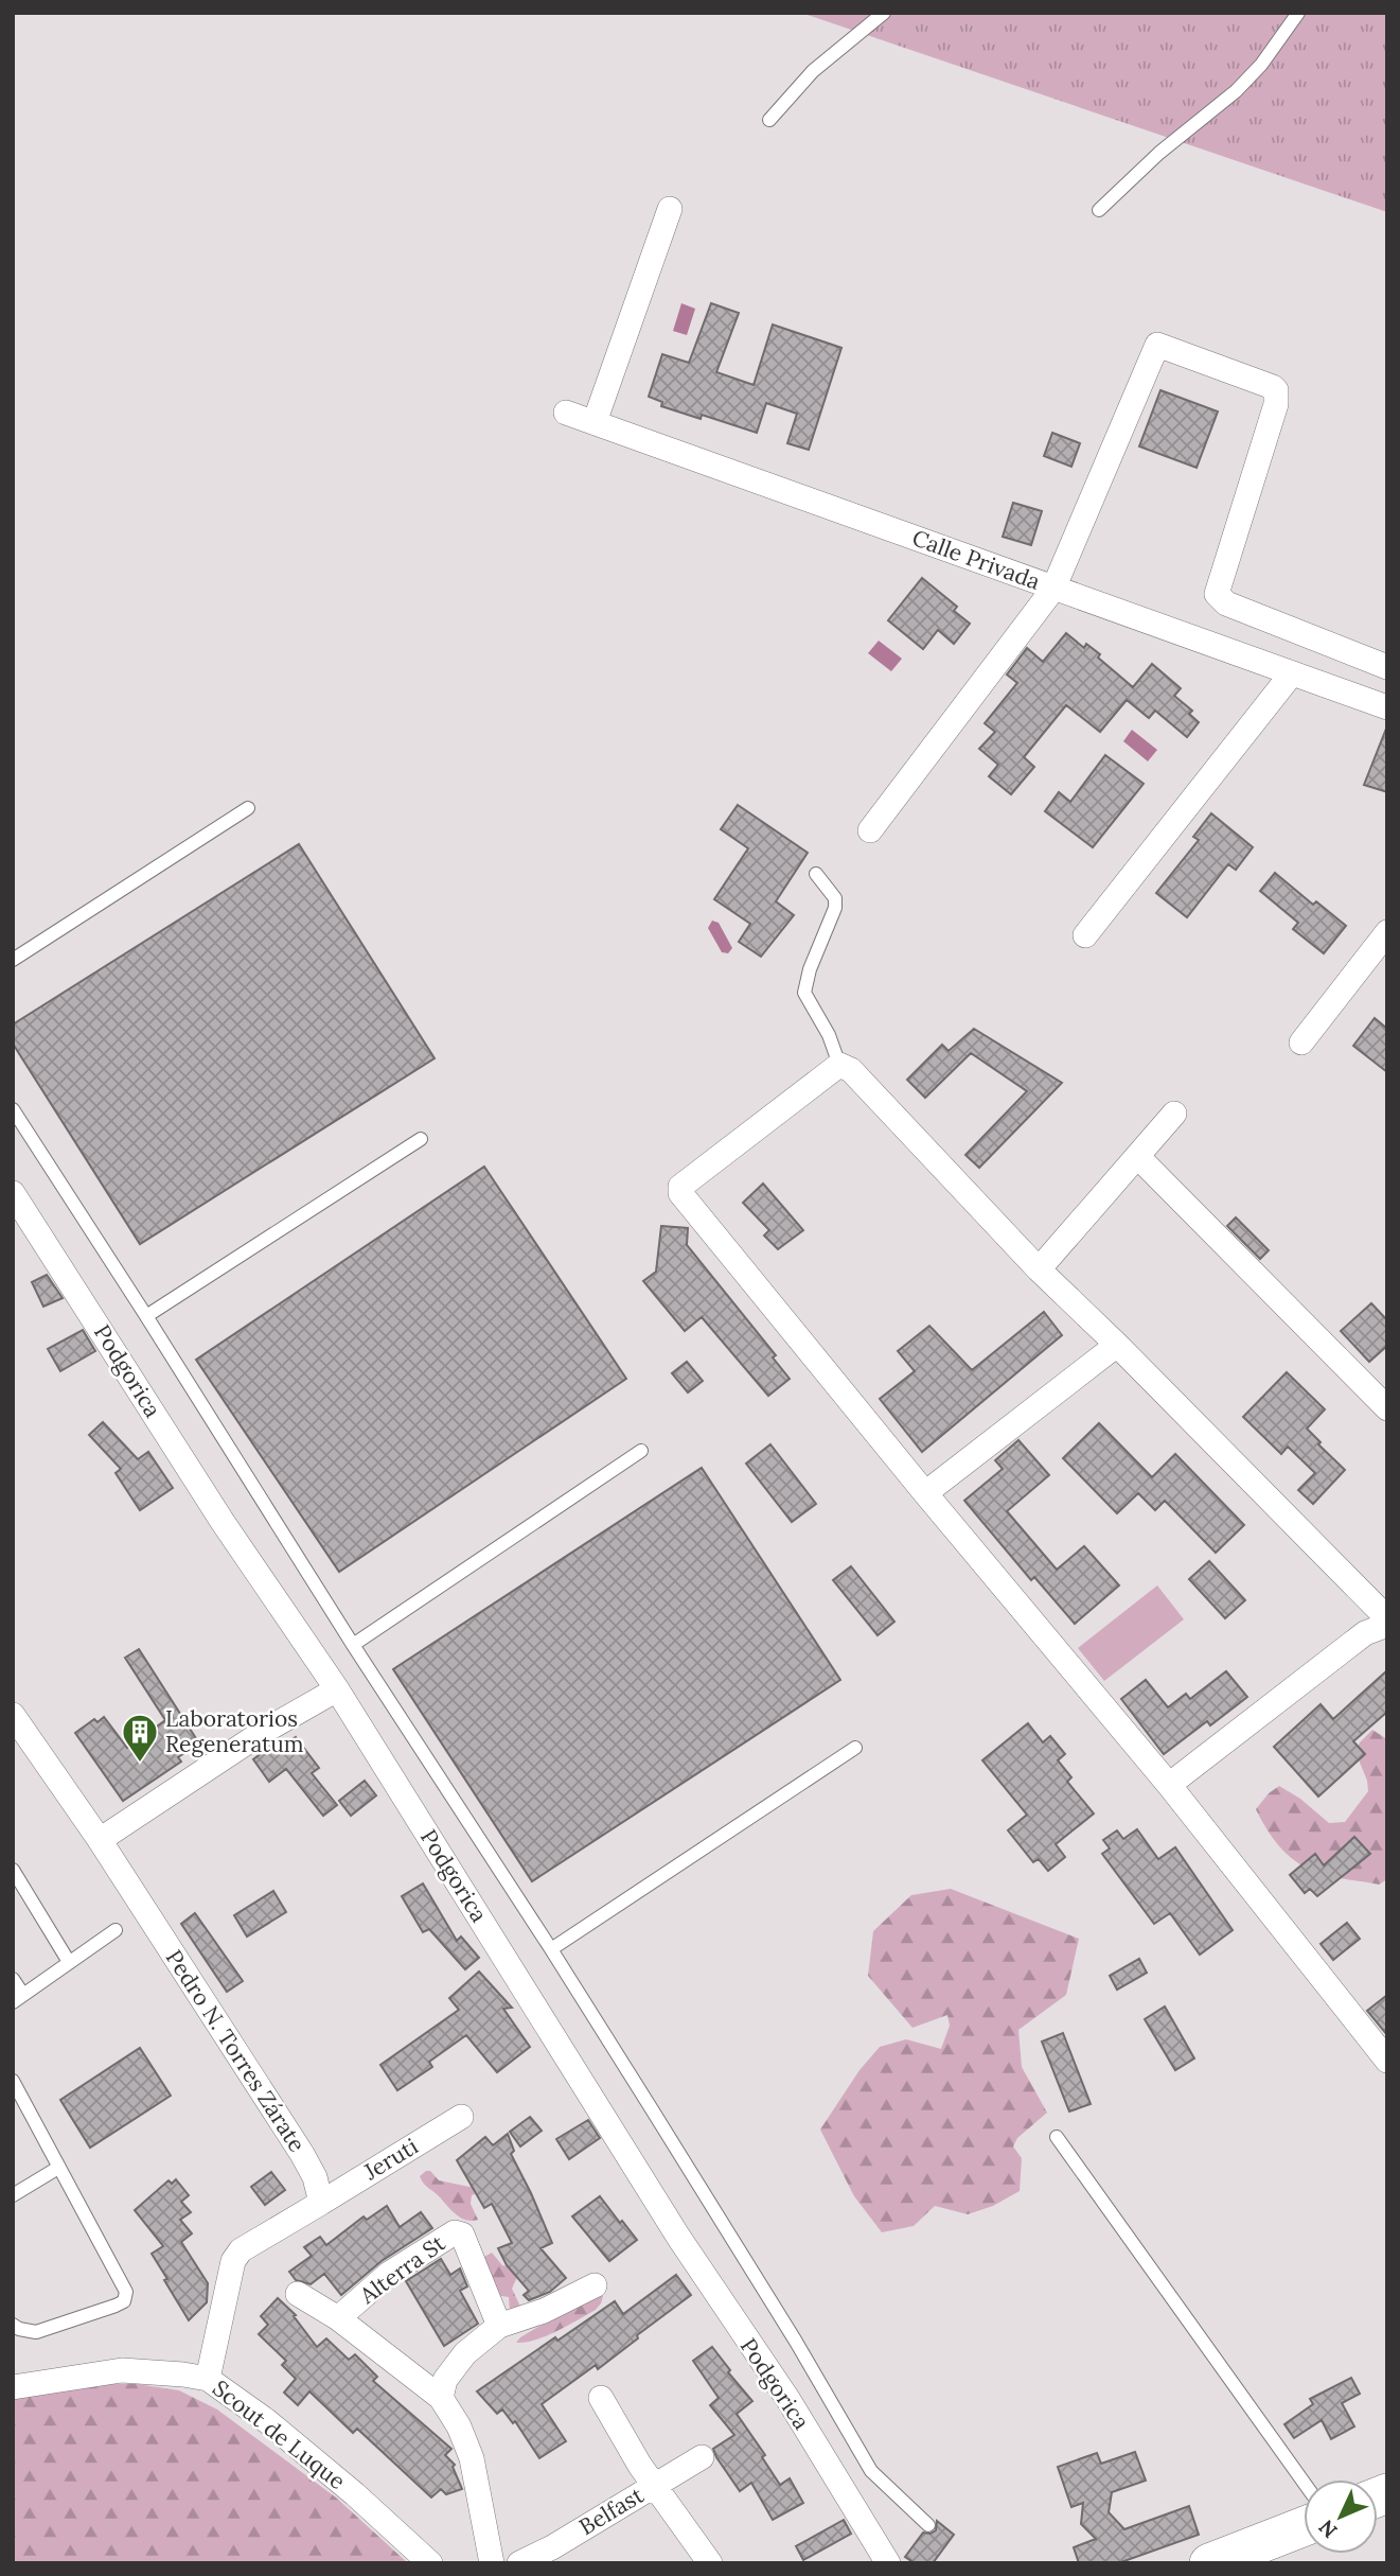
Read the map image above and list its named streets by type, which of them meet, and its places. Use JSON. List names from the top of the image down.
{
  "streets": {
    "street": [
      "Calle Privada",
      "Podgorica",
      "Pedro N. Torres Zárate",
      "Jeruti",
      "Alterra St",
      "Scout de Luque",
      "Belfast"
    ]
  },
  "crossings": [
    ["Pedro N. Torres Zárate", "Jeruti"]
  ],
  "places": {
    "building": ["Laboratorios Regeneratum"]
  },
  "north": "bottom left"
}
